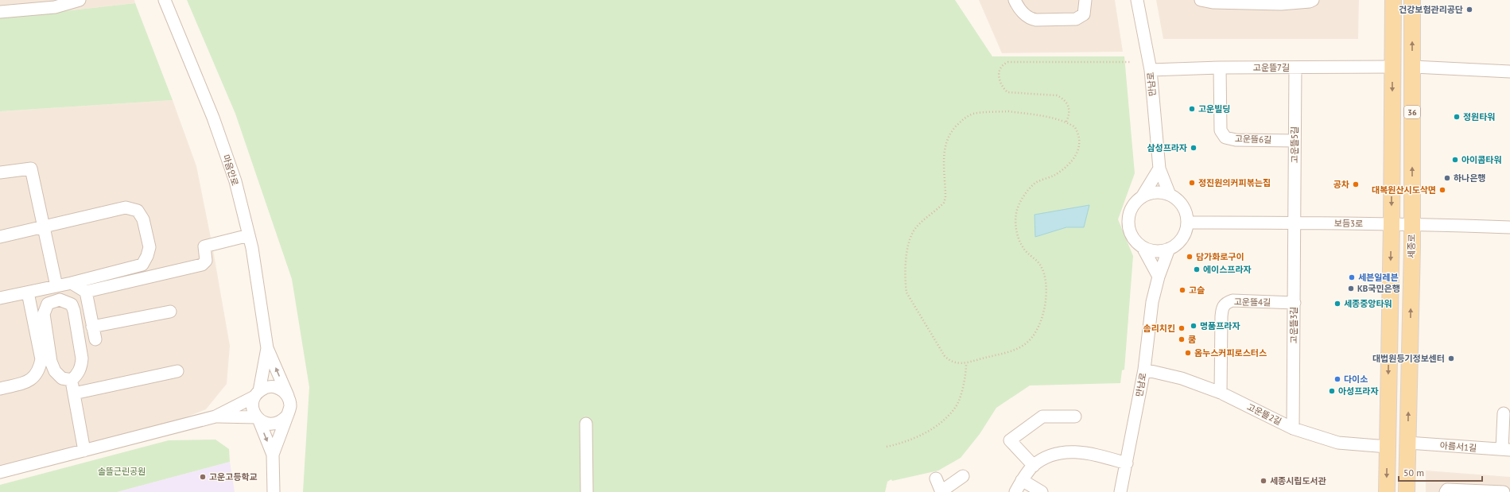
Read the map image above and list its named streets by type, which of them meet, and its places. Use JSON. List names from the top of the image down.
{
  "streets": {
    "main road": ["36", "세종로"],
    "street": [
      "고운뜰7길",
      "만남로",
      "고운뜰6길",
      "고운뜰5길",
      "마음안로",
      "보듬3로",
      "고운뜰4길",
      "고운뜰3길",
      "고운뜰2길",
      "아름서1길"
    ]
  },
  "crossings": [
    ["고운뜰7길", "만남로"],
    ["고운뜰7길", "36"],
    ["고운뜰7길", "고운뜰6길"],
    ["고운뜰7길", "고운뜰5길"],
    ["만남로", "보듬3로"],
    ["만남로", "고운뜰2길"],
    ["36", "보듬3로"],
    ["36", "고운뜰2길"],
    ["고운뜰6길", "고운뜰5길"],
    ["고운뜰5길", "보듬3로"],
    ["고운뜰5길", "고운뜰3길"],
    ["보듬3로", "세종로"],
    ["보듬3로", "고운뜰3길"],
    ["세종로", "아름서1길"],
    ["고운뜰4길", "고운뜰3길"],
    ["고운뜰4길", "고운뜰2길"],
    ["고운뜰3길", "고운뜰2길"]
  ],
  "parks": ["솔뜰근린공원"],
  "places": [
    "건강보험관리공단",
    "고운빌딩",
    "정원타워",
    "삼성프라자",
    "아이콤타워",
    "하나은행",
    "정진원의커피볶는집",
    "공차",
    "대복원산시도삭면",
    "담가화로구이",
    "에이스프라자",
    "세븐일레븐",
    "KB국민은행",
    "고슬",
    "세종중앙타워",
    "명품프라자",
    "솜리치킨",
    "쿰",
    "옴누스커피로스터스",
    "대법원등기정보센터",
    "다이소",
    "아성프라자",
    "고운고등학교",
    "세종시립도서관"
  ],
  "scale_bar": "50 m"
}
